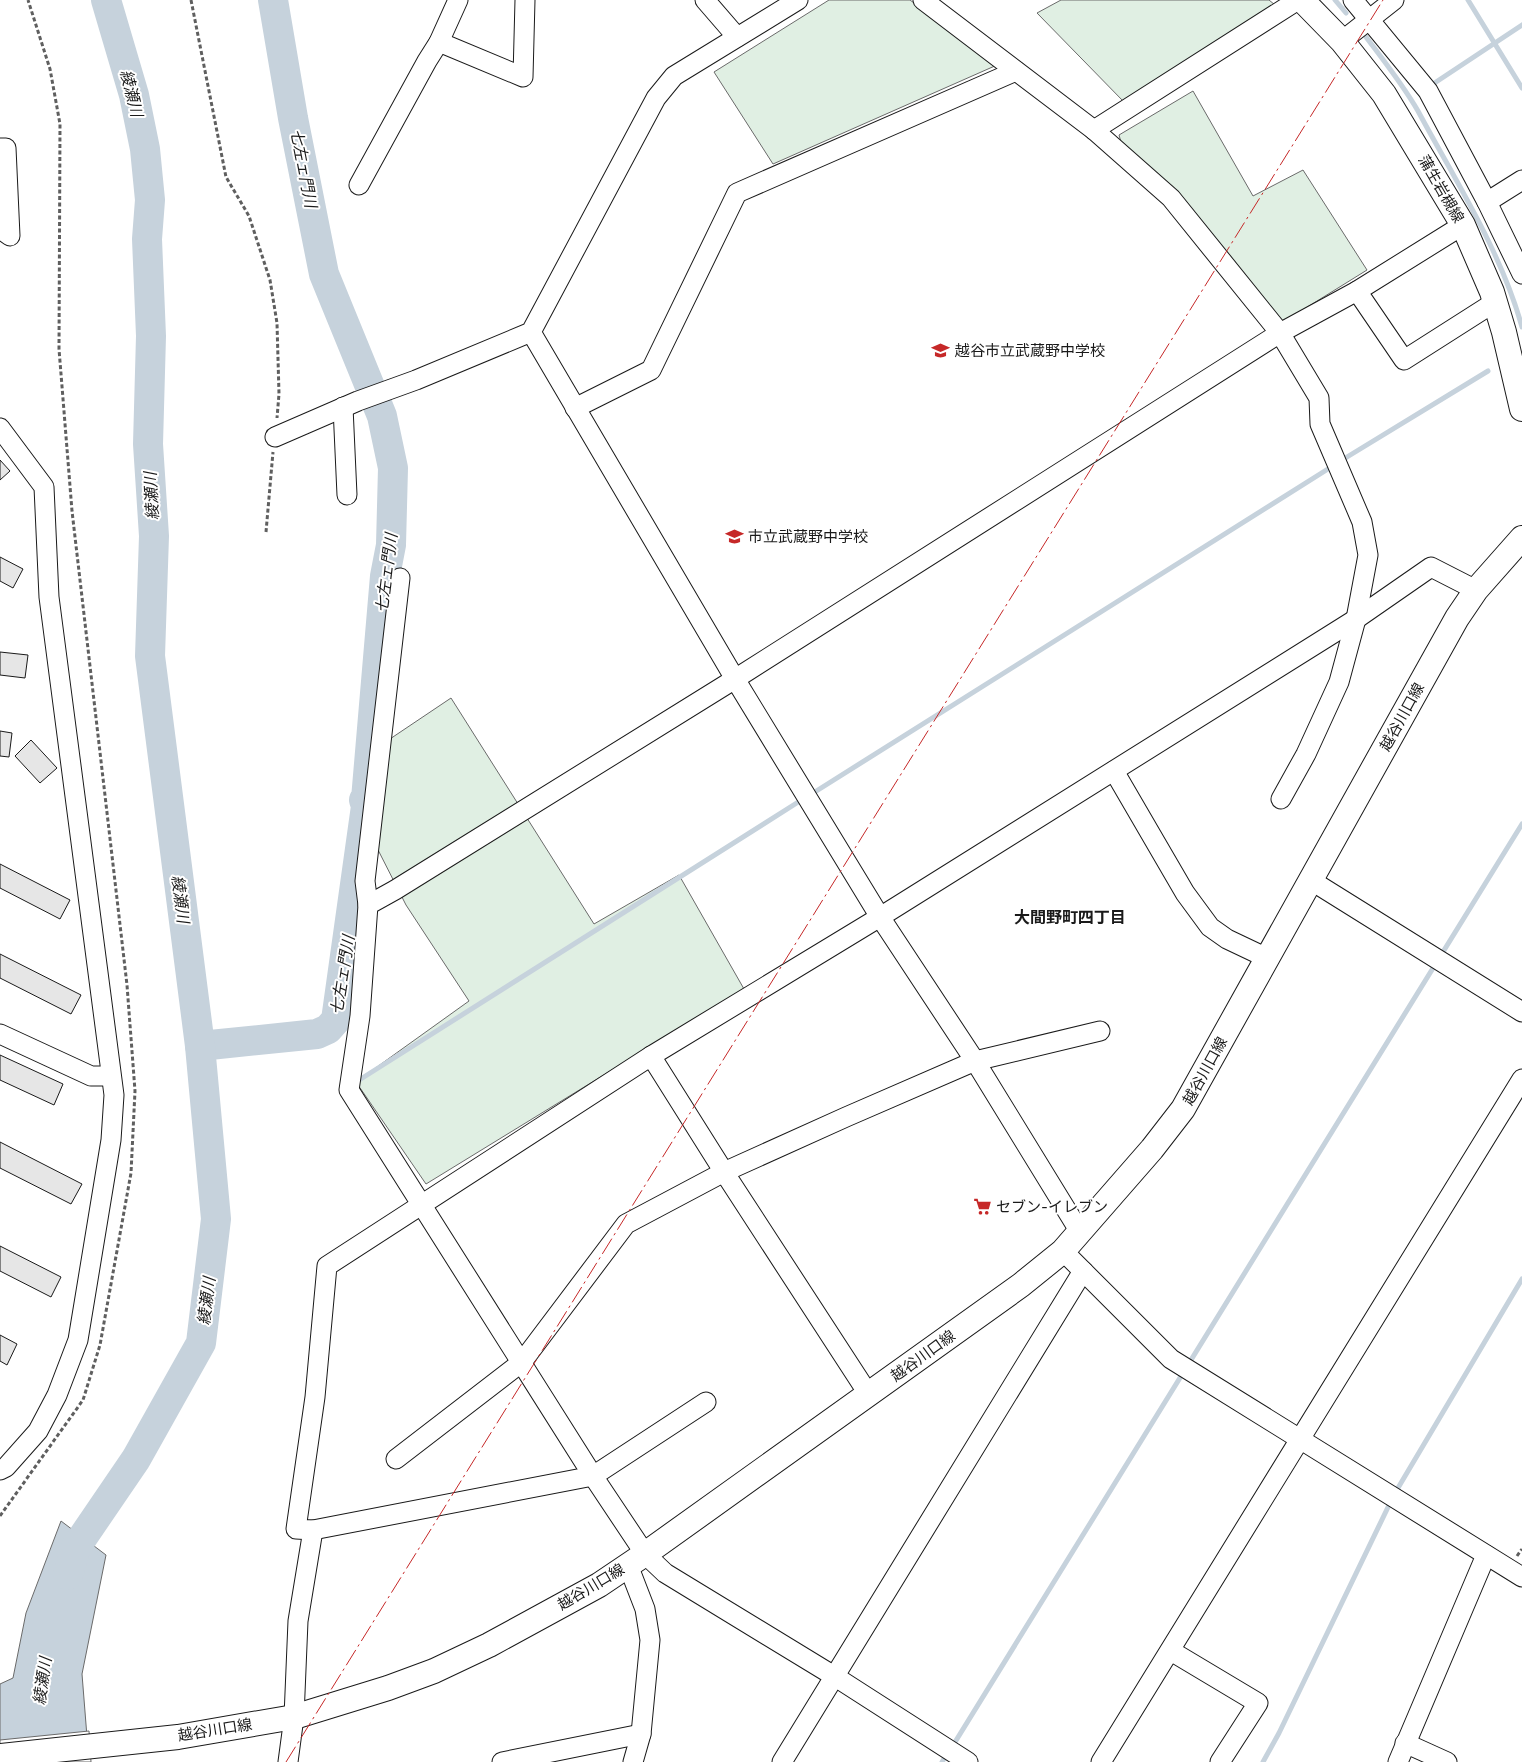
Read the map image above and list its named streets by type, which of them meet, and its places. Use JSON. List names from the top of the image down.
{
  "streets": {
    "main road": ["蒲生岩槻線", "越谷川口線"]
  },
  "districts": ["大間野町四丁目"],
  "water": ["綾瀬川", "七左ェ門川"],
  "places": {
    "school or university": ["越谷市立武蔵野中学校", "市立武蔵野中学校"],
    "supermarket": ["セブン-イレブン"]
  }
}
